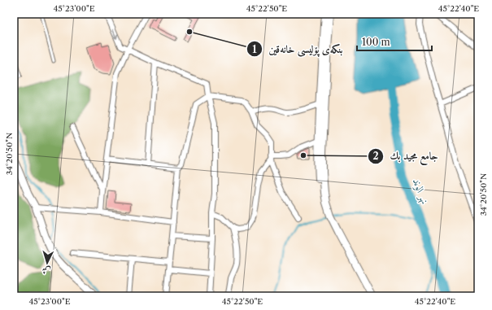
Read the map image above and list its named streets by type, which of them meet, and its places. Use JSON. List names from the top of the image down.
{
  "water": ["نهر الوند"],
  "places": ["بنکەی پۆلیسی خانەقین", "جامع مجيد بك"],
  "scale_bar": "100 m",
  "north": "bottom",
  "coordinates": [
    "45°23'00\"E",
    "45°22'50\"E",
    "45°22'40\"E",
    "34°20'50\"N"
  ]
}
